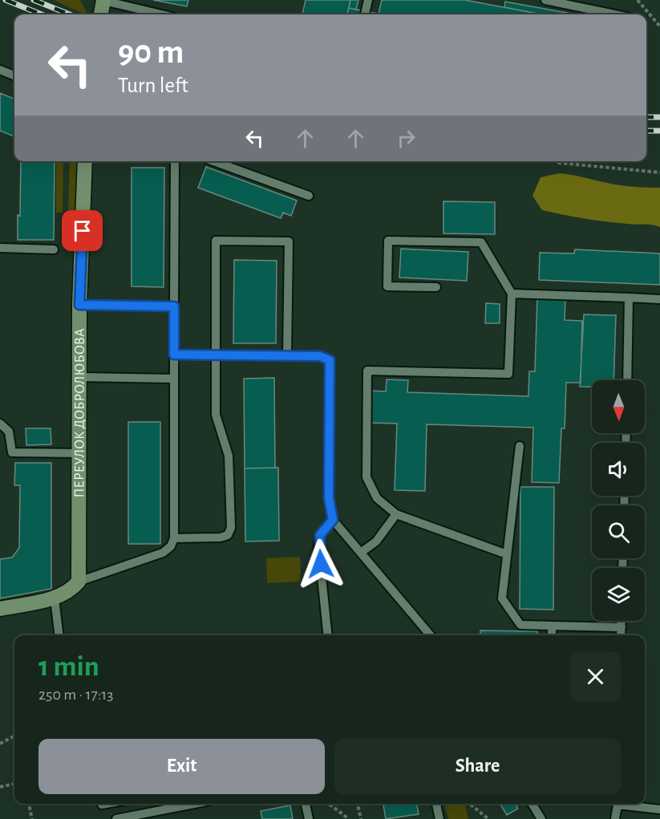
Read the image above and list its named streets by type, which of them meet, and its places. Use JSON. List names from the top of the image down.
{
  "streets": {
    "street": ["ПЕРЕУЛОК ДОБРОЛЮБОВА"]
  },
  "north": "bottom",
  "page": {
    "turn": ["90 m", "Turn left"],
    "heading": ["1 min", "250 m · 17:13"],
    "buttons": ["Exit", "Share"]
  }
}
